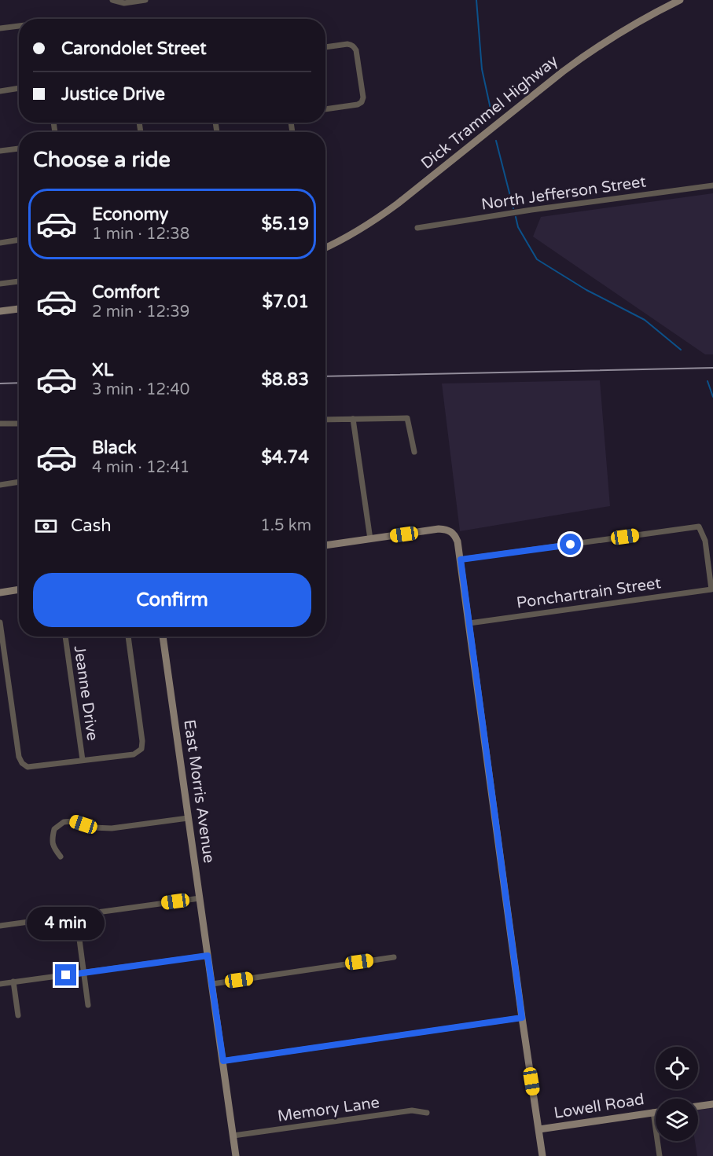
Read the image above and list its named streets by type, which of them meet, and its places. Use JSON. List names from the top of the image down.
{
  "streets": {
    "street": [
      "Dick Trammel Highway",
      "North Jefferson Street",
      "Ponchartrain Street",
      "Jeanne Drive",
      "East Morris Avenue",
      "Lowell Road",
      "Memory Lane"
    ]
  },
  "crossings": [
    ["East Morris Avenue", "Memory Lane"]
  ],
  "page": {
    "banner": ["Carondolet Street", "Justice Drive"],
    "heading": "Choose a ride",
    "list": [
      {
        "name": "Economy",
        "note": "1 min · 12:38",
        "value": "$5.19"
      },
      {
        "name": "Comfort",
        "note": "2 min · 12:39",
        "value": "$7.01"
      },
      {
        "name": "XL",
        "note": "3 min · 12:40",
        "value": "$8.83"
      },
      {
        "name": "Black",
        "note": "4 min · 12:41",
        "value": "$4.74"
      }
    ],
    "pay": ["Cash", "1.5 km"],
    "buttons": "Confirm",
    "bubble": "4 min"
  }
}
